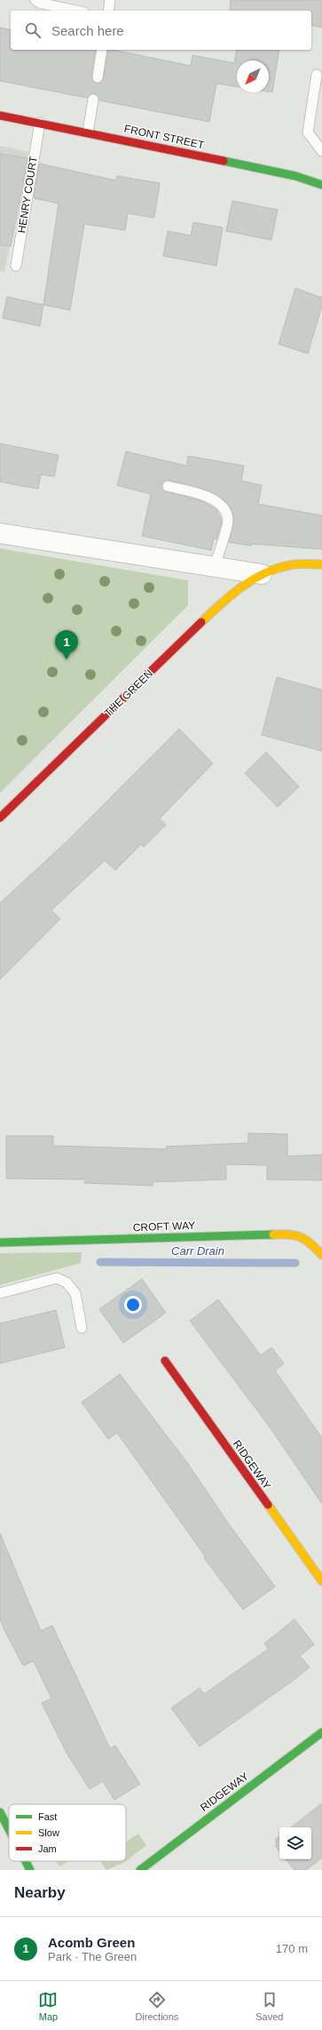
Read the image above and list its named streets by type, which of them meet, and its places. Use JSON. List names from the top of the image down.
{
  "streets": {
    "street": [
      "FRONT STREET",
      "THE GREEN",
      "CROFT WAY",
      "RIDGEWAY"
    ],
    "lane": ["HENRY COURT"]
  },
  "crossings": [
    ["FRONT STREET", "HENRY COURT"]
  ],
  "water": ["Carr Drain"],
  "legend": ["Fast", "Slow", "Jam"],
  "north": "bottom left",
  "page": {
    "search": "Search here",
    "pins": "1",
    "heading": "Nearby",
    "list": [
      {
        "mark": "1",
        "name": "Acomb Green",
        "note": "Park · The Green",
        "value": "170 m"
      }
    ],
    "nav": ["Map", "Directions", "Saved"]
  }
}
